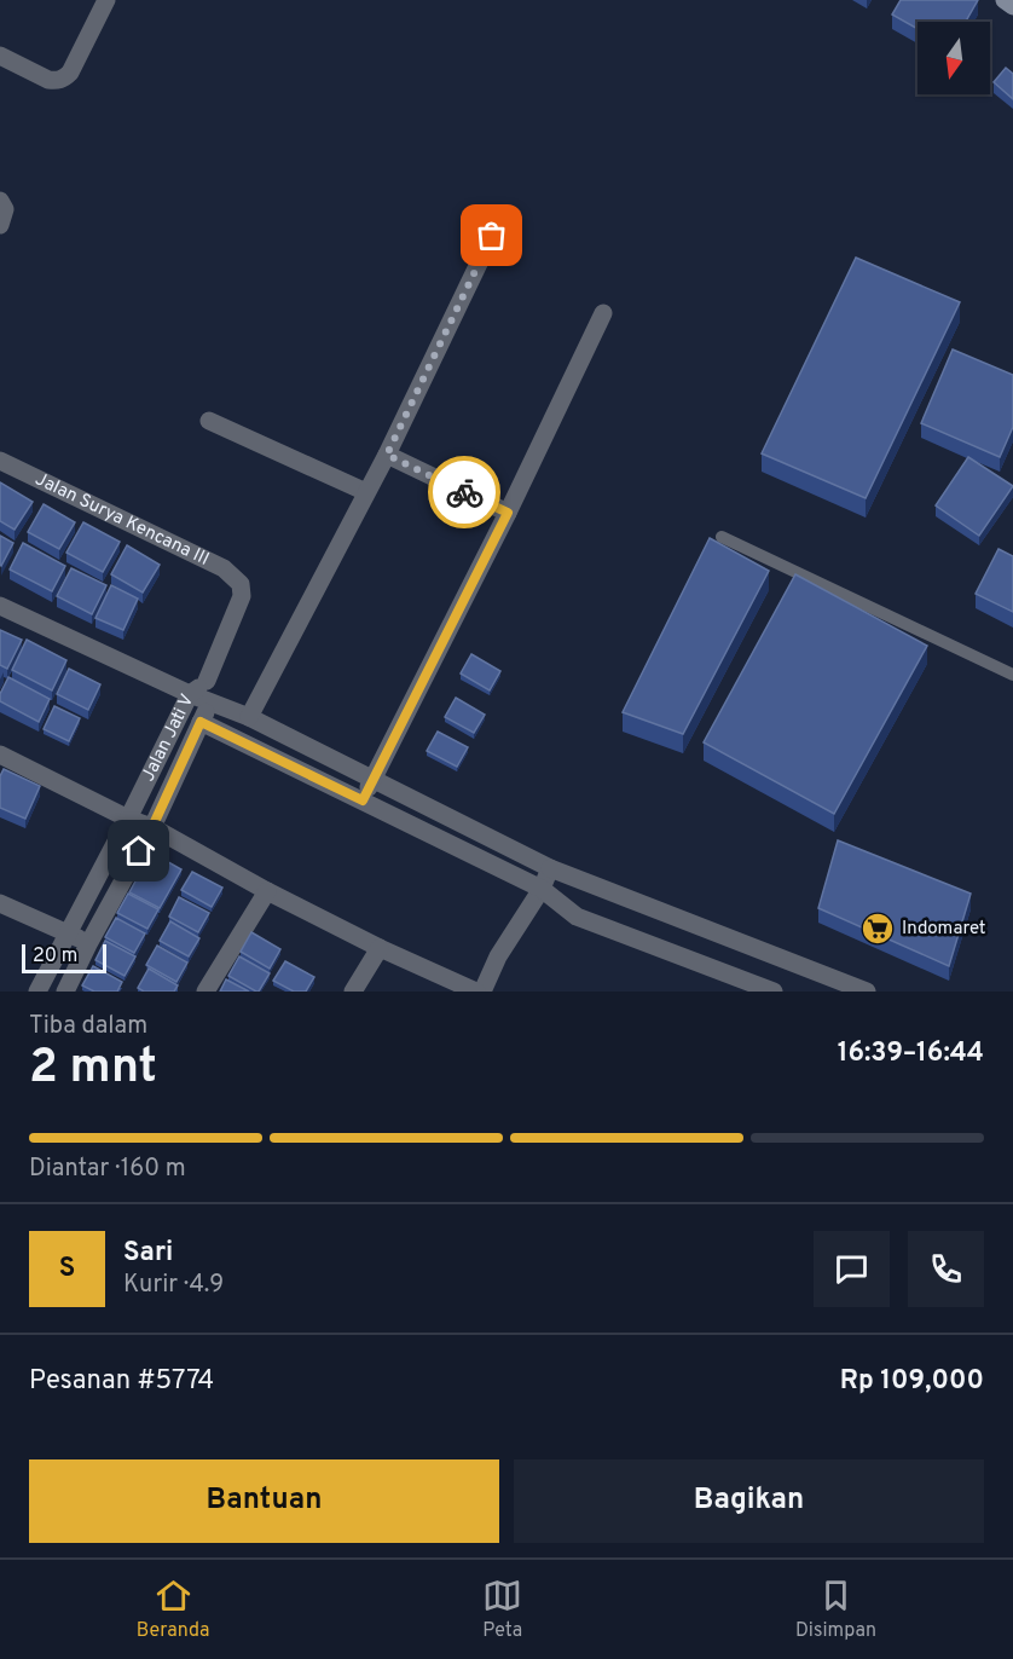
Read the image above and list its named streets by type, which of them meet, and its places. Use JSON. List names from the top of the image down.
{
  "streets": {
    "street": ["Jalan Surya Kencana III", "Jalan Jati V"]
  },
  "crossings": [
    ["Jalan Surya Kencana III", "Jalan Jati V"]
  ],
  "places": {
    "supermarket": ["Indomaret"]
  },
  "scale_bar": "20 m",
  "north": "bottom",
  "page": {
    "scale": "20 m",
    "heading": ["2 mnt", "Tiba dalam", "16:39–16:44"],
    "panel": [
      "Sari",
      "Kurir · 4.9",
      "Pesanan #5774",
      "Rp 109,000"
    ],
    "bar": "Diantar · 160 m",
    "round": "S",
    "buttons": ["Bantuan", "Bagikan"],
    "tabs": ["Beranda", "Peta", "Disimpan"]
  }
}
